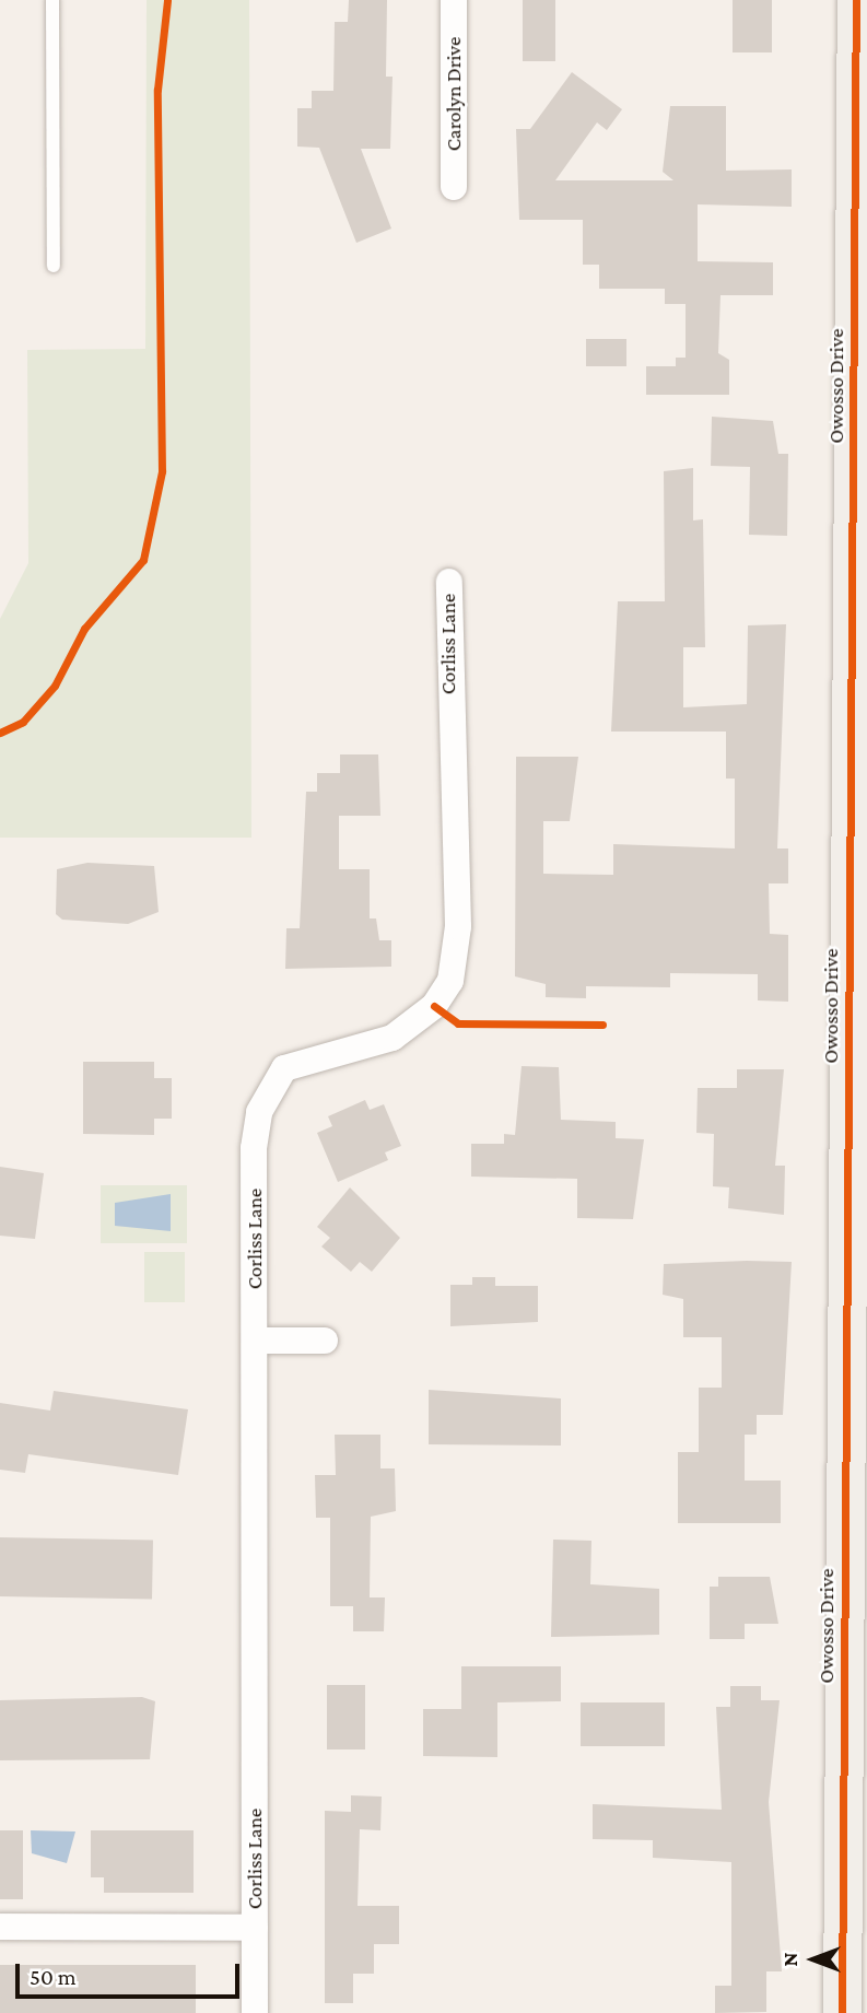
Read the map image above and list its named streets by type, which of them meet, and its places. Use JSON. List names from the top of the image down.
{
  "streets": {
    "street": ["Carolyn Drive", "Owosso Drive", "Corliss Lane"]
  },
  "scale_bar": "50 m",
  "north": "left"
}
